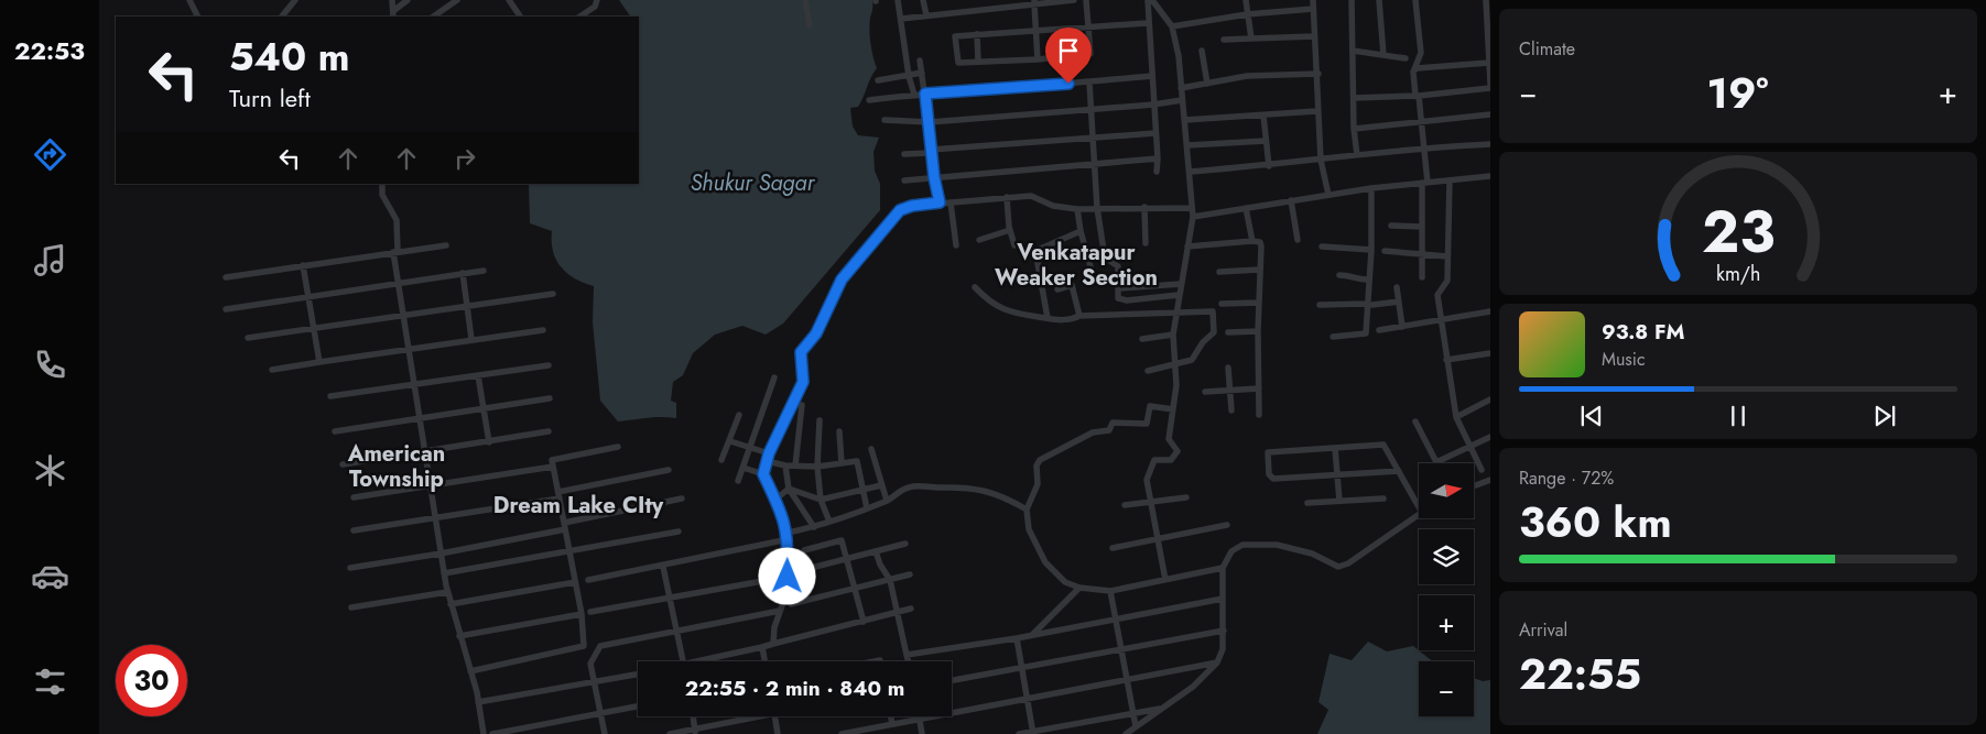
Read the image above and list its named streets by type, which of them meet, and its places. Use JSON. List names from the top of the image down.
{
  "districts": ["Venkatapur Weaker Section", "American Township", "Dream Lake CIty"],
  "water": ["Shukur Sagar"],
  "north": "right",
  "page": {
    "tabs": "22:53",
    "tile": [
      "Climate",
      ["Range · 72%", "360 km"],
      ["Arrival", "22:55"]
    ],
    "turn": ["540 m", "Turn left"],
    "heat": ["−", "19°", "+"],
    "song": ["93.8 FM", "Music"],
    "map_buttons": ["+", "−"],
    "limit": "30",
    "trip": "22:55 · 2 min · 840 m",
    "gauge": ["23", "km/h"]
  }
}
